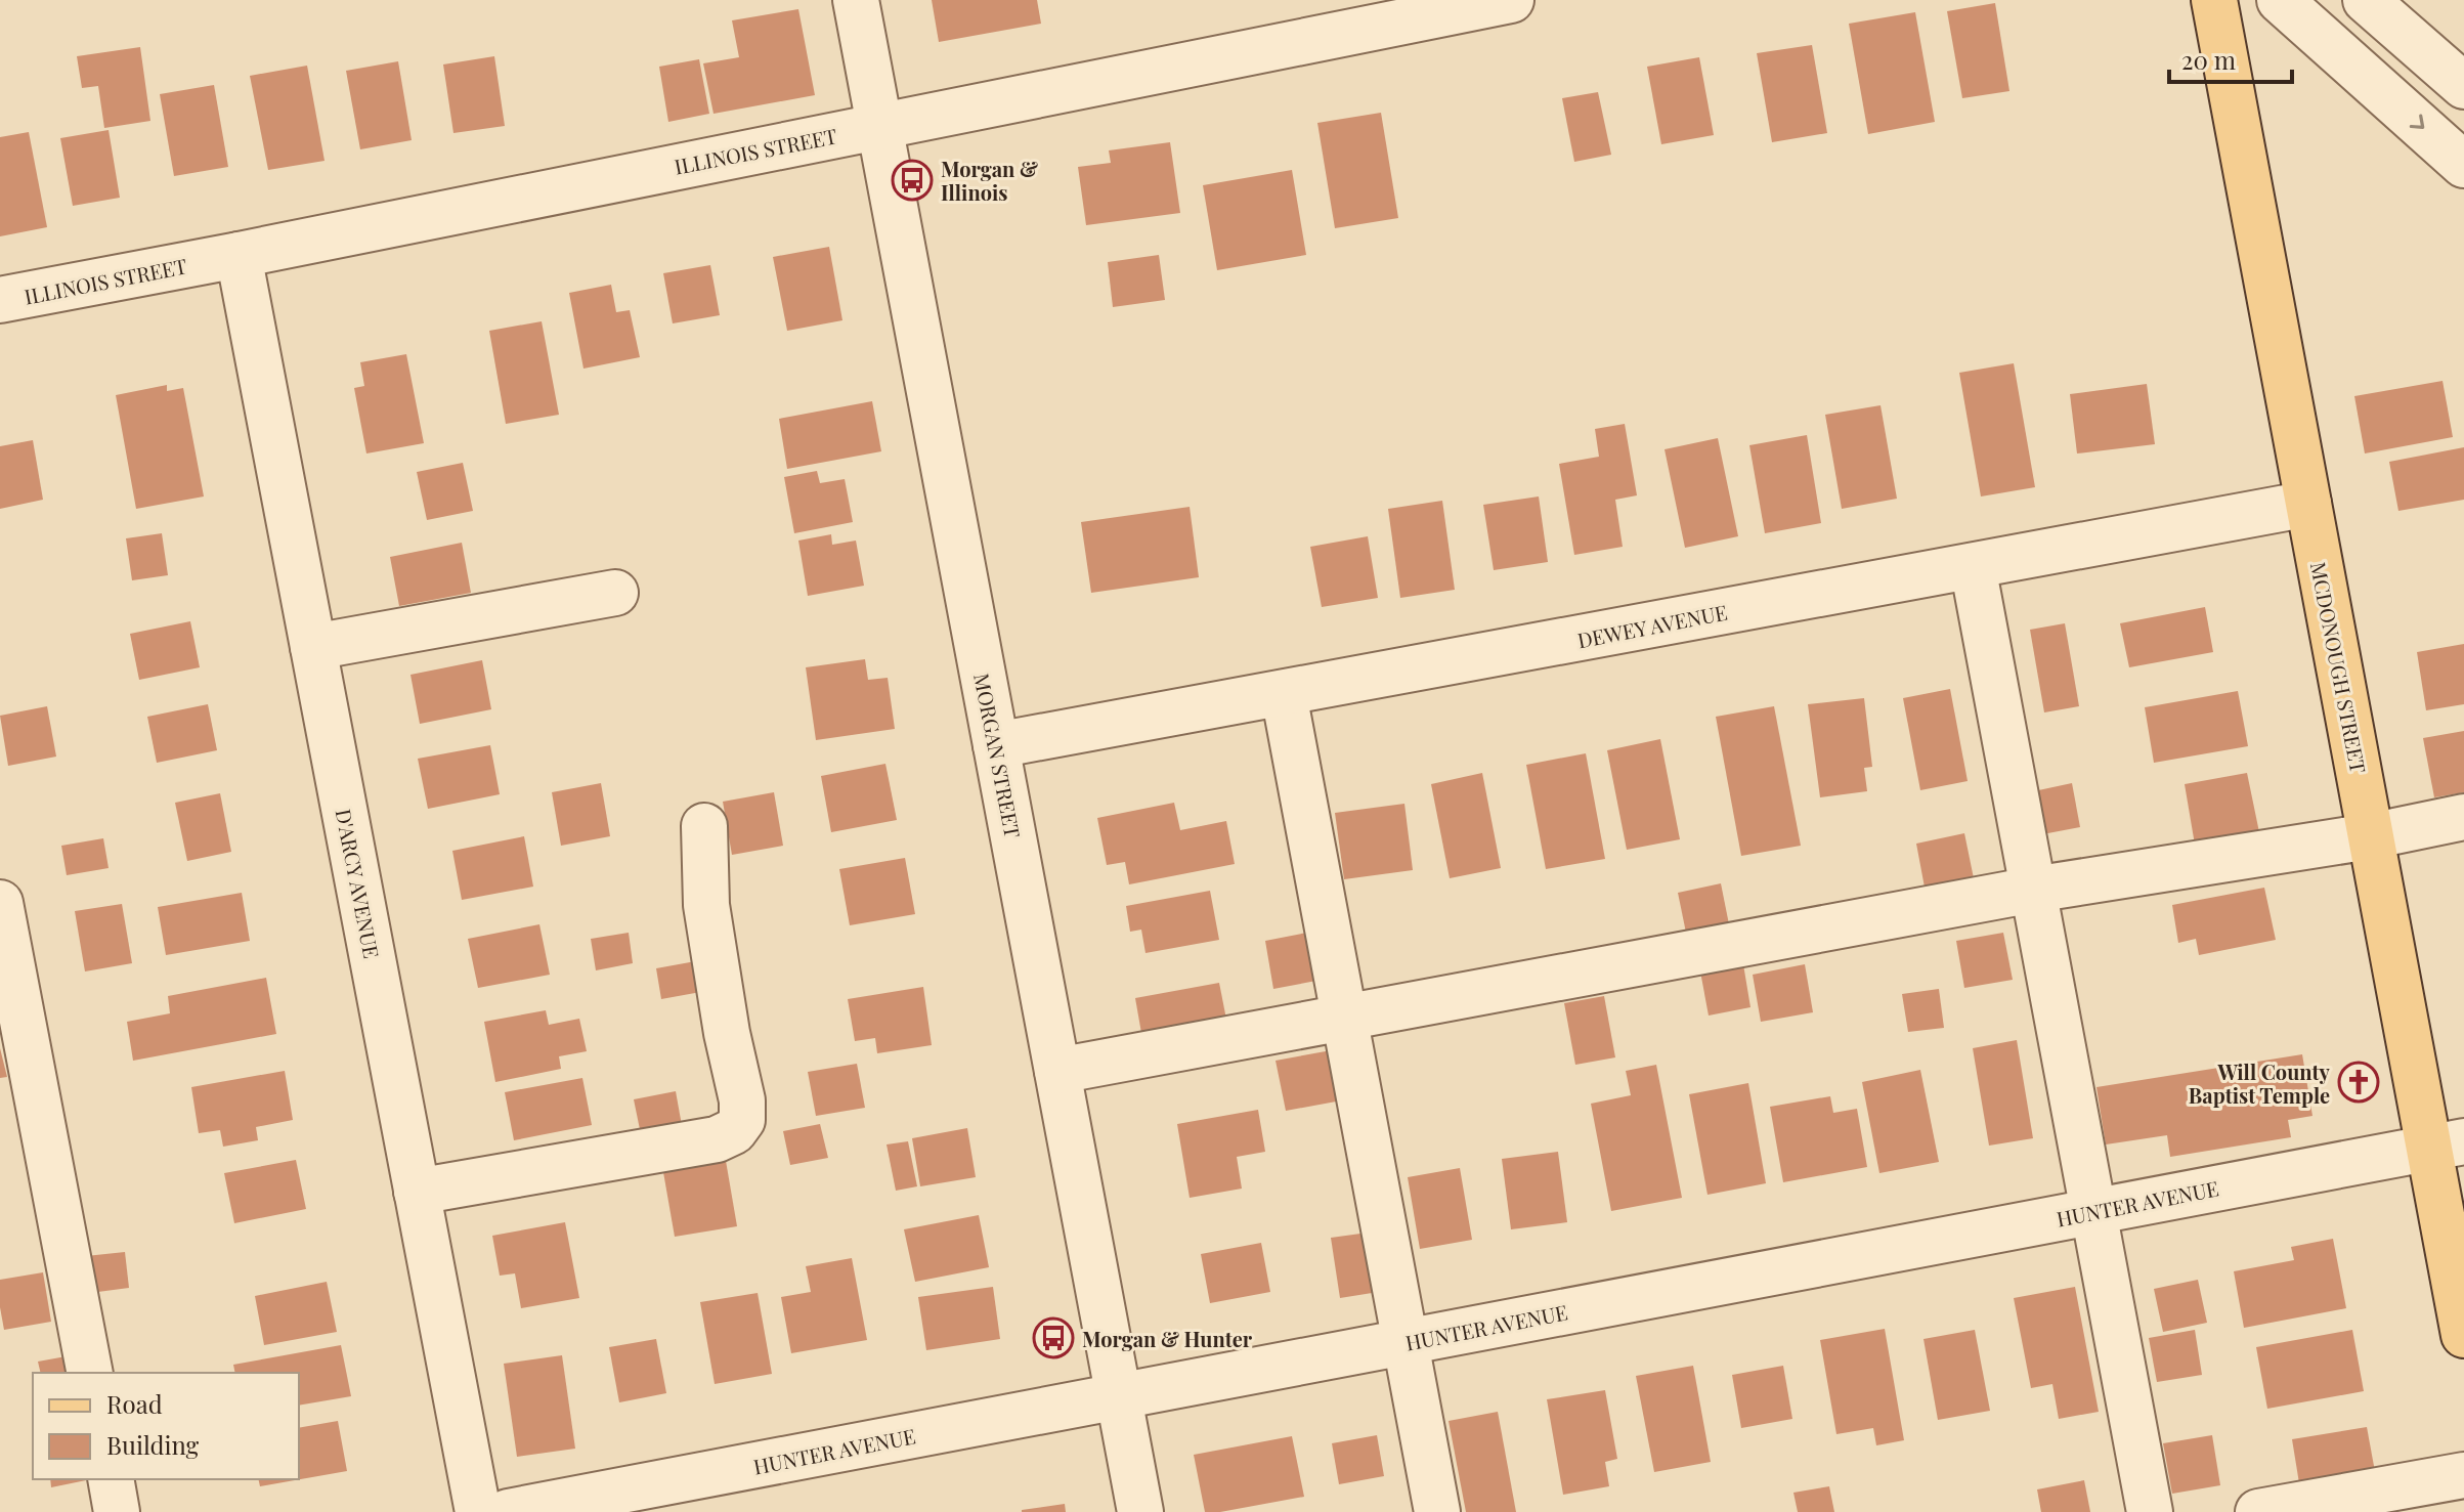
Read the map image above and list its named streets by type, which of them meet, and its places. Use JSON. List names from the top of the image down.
{
  "streets": {
    "main road": ["MCDONOUGH STREET"],
    "street": [
      "ILLINOIS STREET",
      "DEWEY AVENUE",
      "MORGAN STREET",
      "D'ARCY AVENUE",
      "HUNTER AVENUE"
    ]
  },
  "crossings": [
    ["ILLINOIS STREET", "MORGAN STREET"],
    ["ILLINOIS STREET", "D'ARCY AVENUE"],
    ["DEWEY AVENUE", "MCDONOUGH STREET"],
    ["DEWEY AVENUE", "MORGAN STREET"],
    ["MCDONOUGH STREET", "HUNTER AVENUE"],
    ["MORGAN STREET", "HUNTER AVENUE"]
  ],
  "places": {
    "bus stop": ["Morgan & Illinois", "Morgan & Hunter"],
    "church": ["Will County Baptist Temple"]
  },
  "legend": ["Road", "Building"],
  "scale_bar": "20 m"
}
